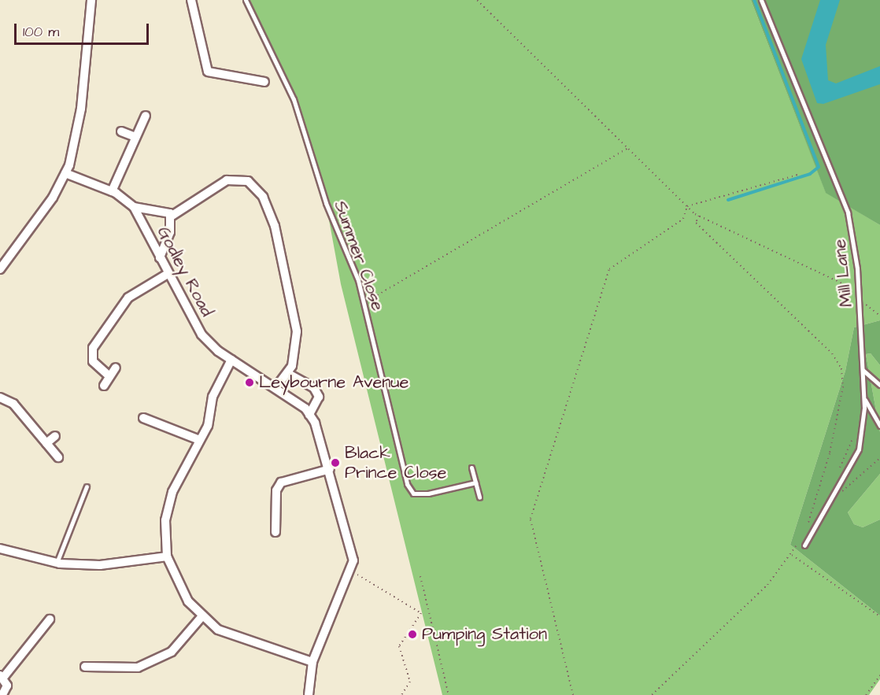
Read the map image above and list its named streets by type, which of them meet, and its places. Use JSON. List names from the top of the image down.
{
  "streets": {
    "street": ["Godley Road"],
    "lane": ["Summer Close", "Mill Lane"]
  },
  "places": ["Leybourne Avenue", "Black Prince Close", "Pumping Station"],
  "scale_bar": "100 m"
}
